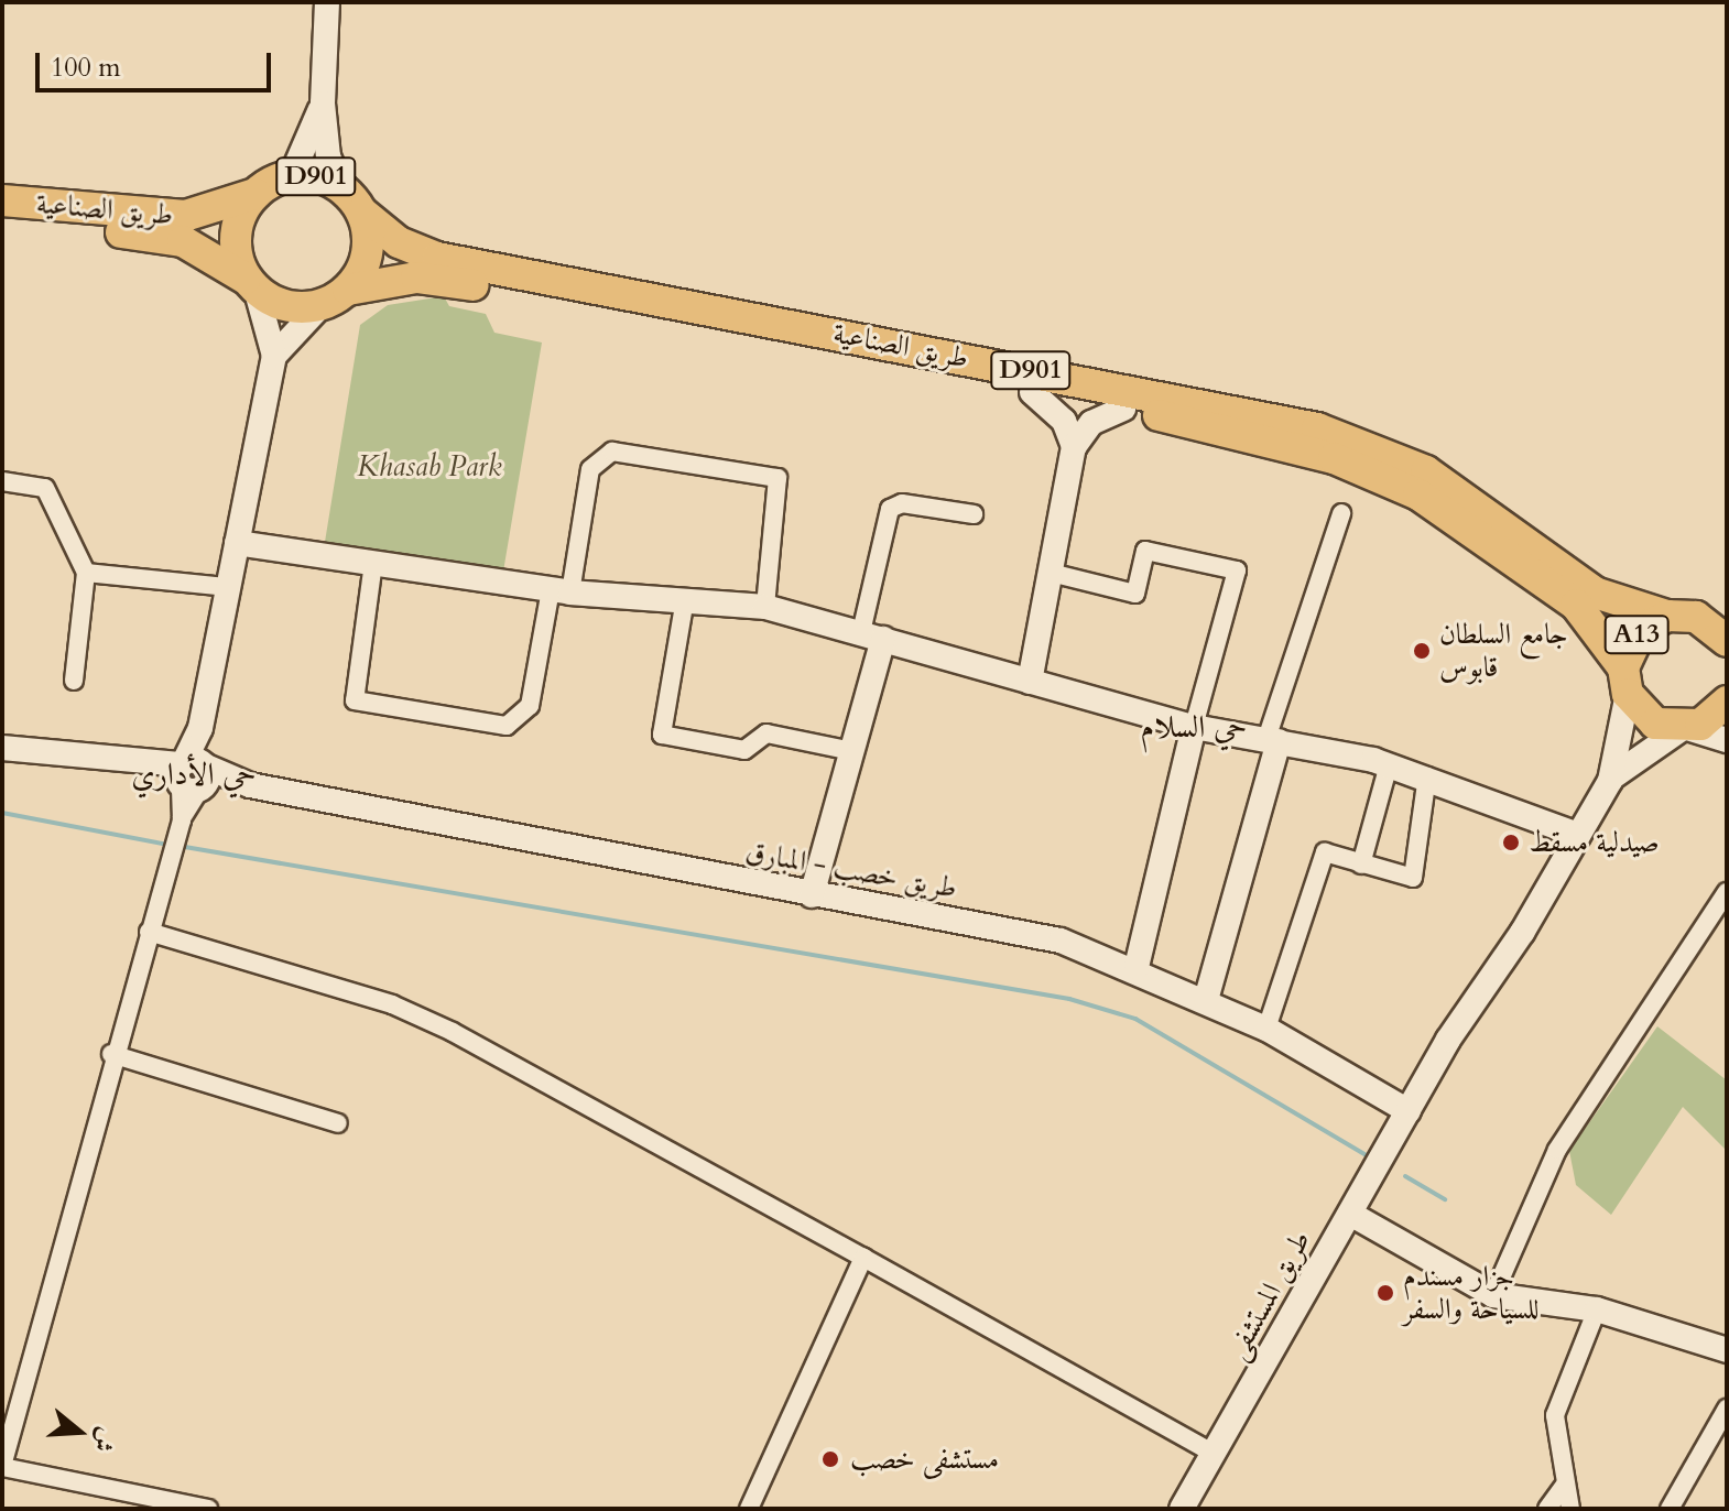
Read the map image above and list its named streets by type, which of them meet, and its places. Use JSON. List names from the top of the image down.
{
  "streets": {
    "highway": ["D901", "طريق الصناعية", "A13"],
    "street": ["طريق خصب - المبارق", "طريق المستشفى"]
  },
  "crossings": [
    ["D901", "طريق الصناعية"],
    ["طريق الصناعية", "A13"],
    ["طريق خصب - المبارق", "طريق المستشفى"]
  ],
  "districts": ["حي السلام", "حي الأداري"],
  "parks": ["Khasab Park"],
  "places": [
    "جامع السلطان قابوس",
    "صيدلية مسقط",
    "جزار مسندم للسياحة والسفر",
    "مستشفى خصب"
  ],
  "scale_bar": "100 m",
  "north": "right"
}
